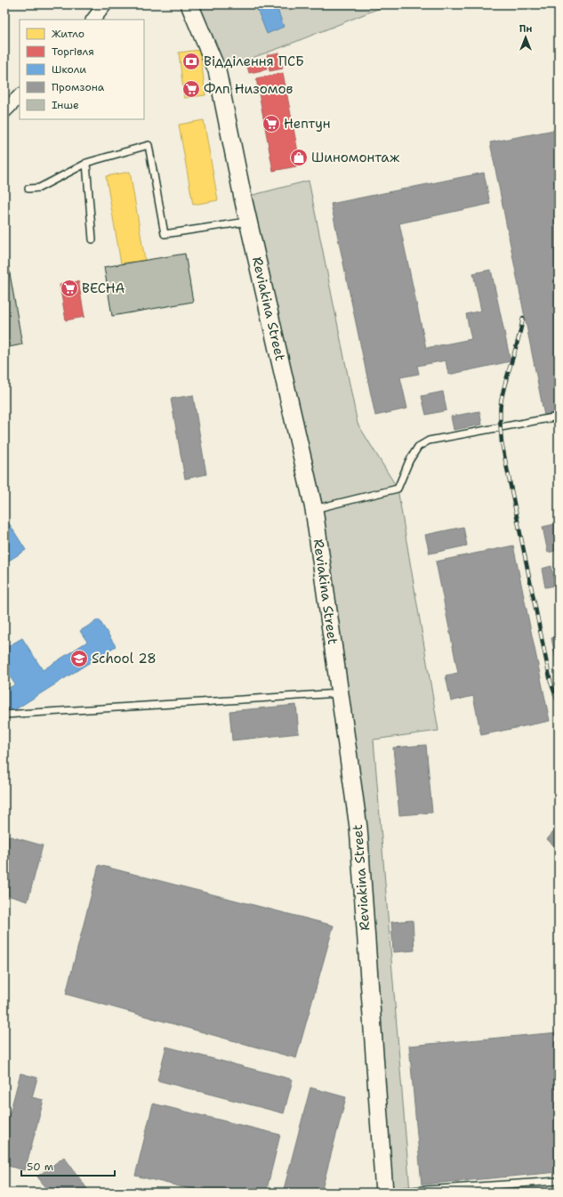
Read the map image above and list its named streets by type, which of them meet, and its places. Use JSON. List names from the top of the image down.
{
  "streets": {
    "street": ["Reviakina Street"]
  },
  "places": {
    "bank": ["Відділення ПСБ"],
    "supermarket": ["Флп Низомов", "Нептун", "ВЕСНА"],
    "shop": ["Шиномонтаж"],
    "school or university": ["School 28"]
  },
  "legend": [
    "Житло",
    "Торгівля",
    "Школи",
    "Промзона",
    "Інше"
  ],
  "scale_bar": "50 m",
  "north": "top"
}
